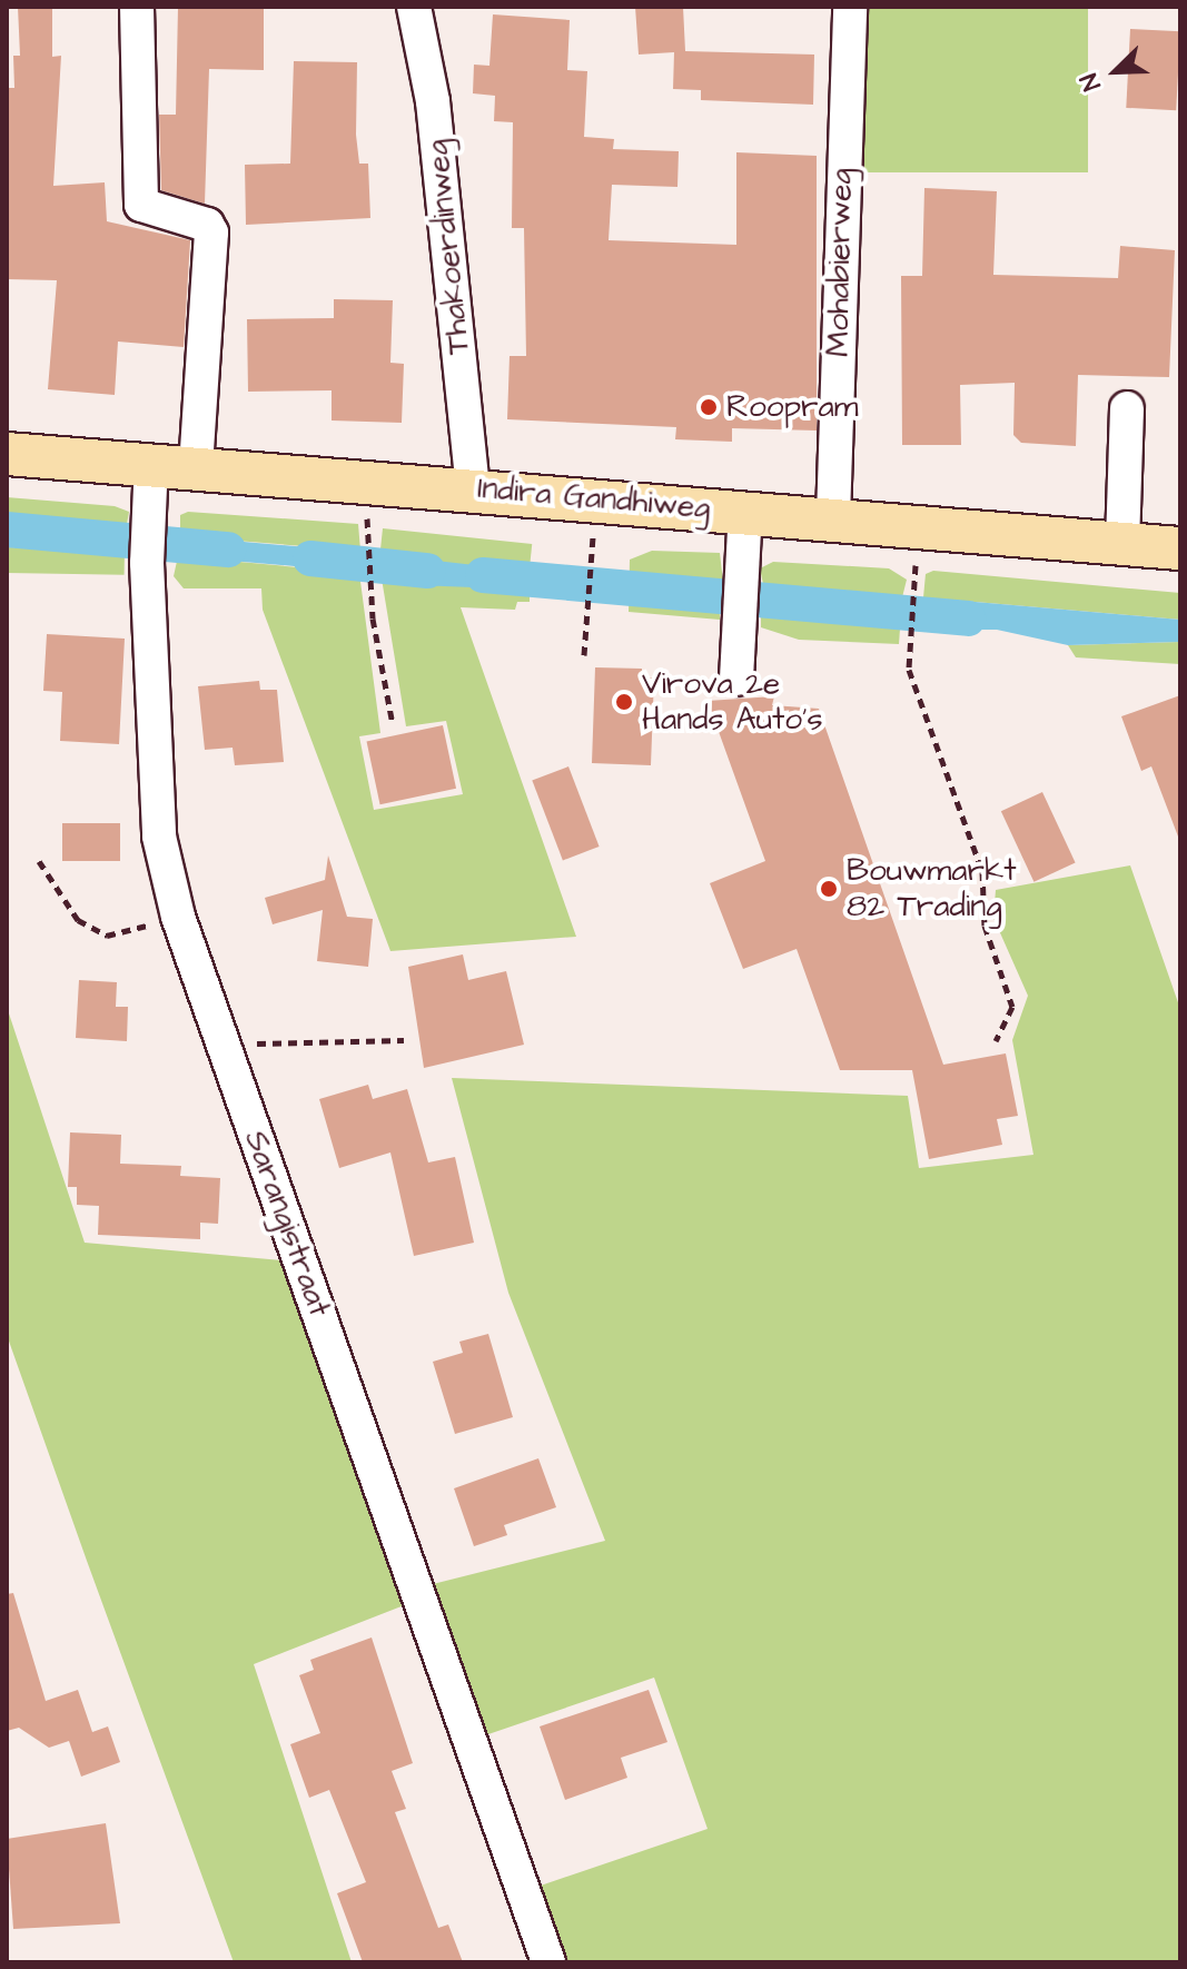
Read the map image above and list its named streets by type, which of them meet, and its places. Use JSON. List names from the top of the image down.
{
  "streets": {
    "main road": ["Indira Gandhiweg"],
    "street": ["Thakoerdinweg", "Mohabierweg", "Sarangistraat"]
  },
  "crossings": [
    ["Thakoerdinweg", "Indira Gandhiweg"],
    ["Mohabierweg", "Indira Gandhiweg"],
    ["Indira Gandhiweg", "Sarangistraat"]
  ],
  "places": ["Roopram", "Virova 2e Hands Auto's", "Bouwmarkt 82 Trading"],
  "north": "bottom left"
}
